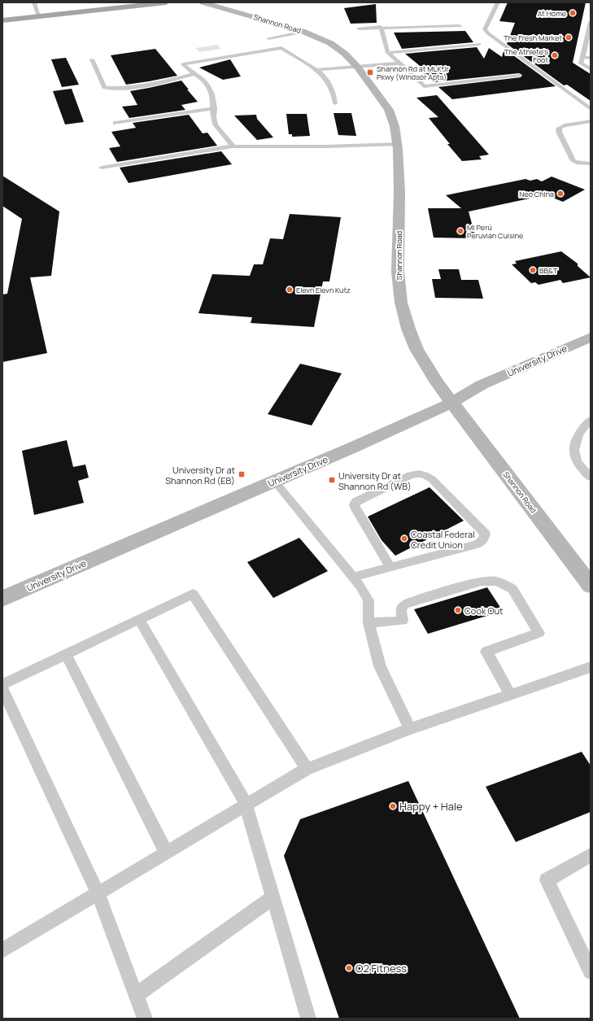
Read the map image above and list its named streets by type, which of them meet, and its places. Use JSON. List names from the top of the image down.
{
  "streets": {
    "street": ["Shannon Road", "University Drive"]
  },
  "crossings": [
    ["Shannon Road", "University Drive"]
  ],
  "places": {
    "other": [
      "At Home",
      "The Fresh Market",
      "The Athlete's Foot",
      "Neo China",
      "Mi Perú Peruvian Cuisine",
      "BB&T",
      "Elevn Elevn Kutz",
      "Coastal Federal Credit Union",
      "Cook Out",
      "Happy + Hale",
      "O2 Fitness"
    ],
    "transit": ["Shannon Rd at MLK Jr Pkwy (Windsor Apts)", "University Dr at Shannon Rd (EB)", "University Dr at Shannon Rd (WB)"]
  }
}
